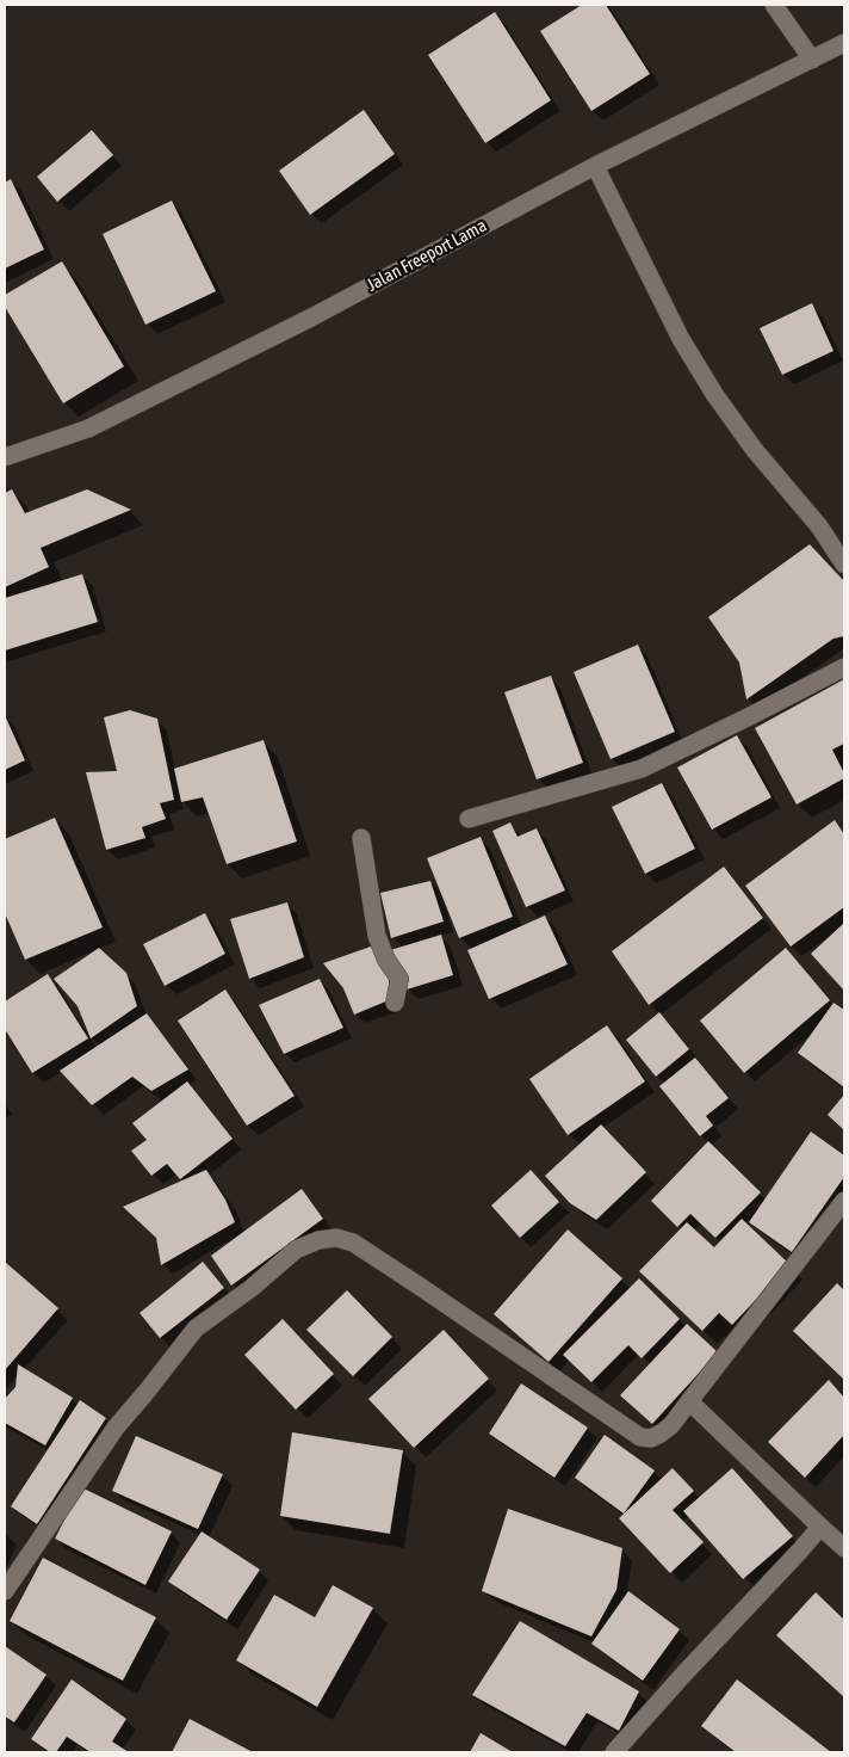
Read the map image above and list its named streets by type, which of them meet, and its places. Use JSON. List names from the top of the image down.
{
  "streets": {
    "street": ["Jalan Freeport Lama"]
  }
}
